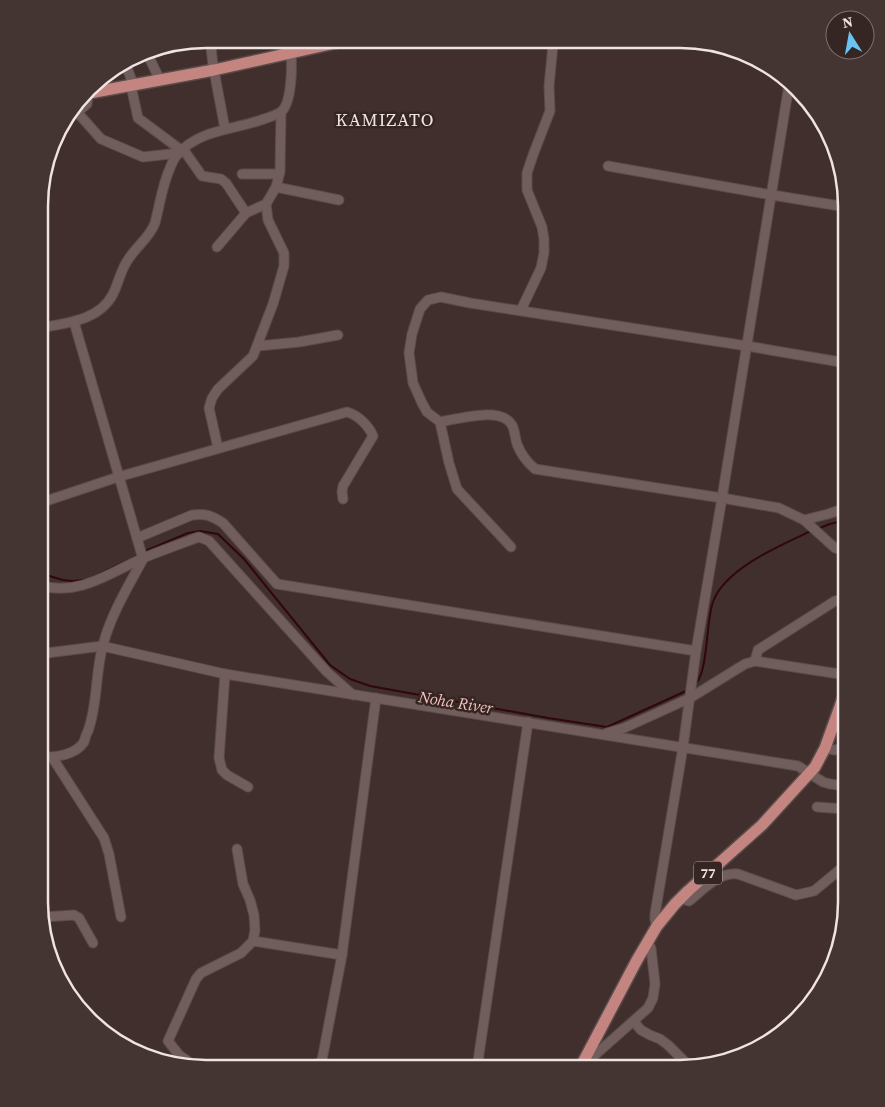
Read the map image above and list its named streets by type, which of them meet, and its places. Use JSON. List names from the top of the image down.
{
  "streets": {
    "main road": ["77"]
  },
  "districts": ["KAMIZATO"],
  "water": ["Noha River"],
  "north": "top"
}
